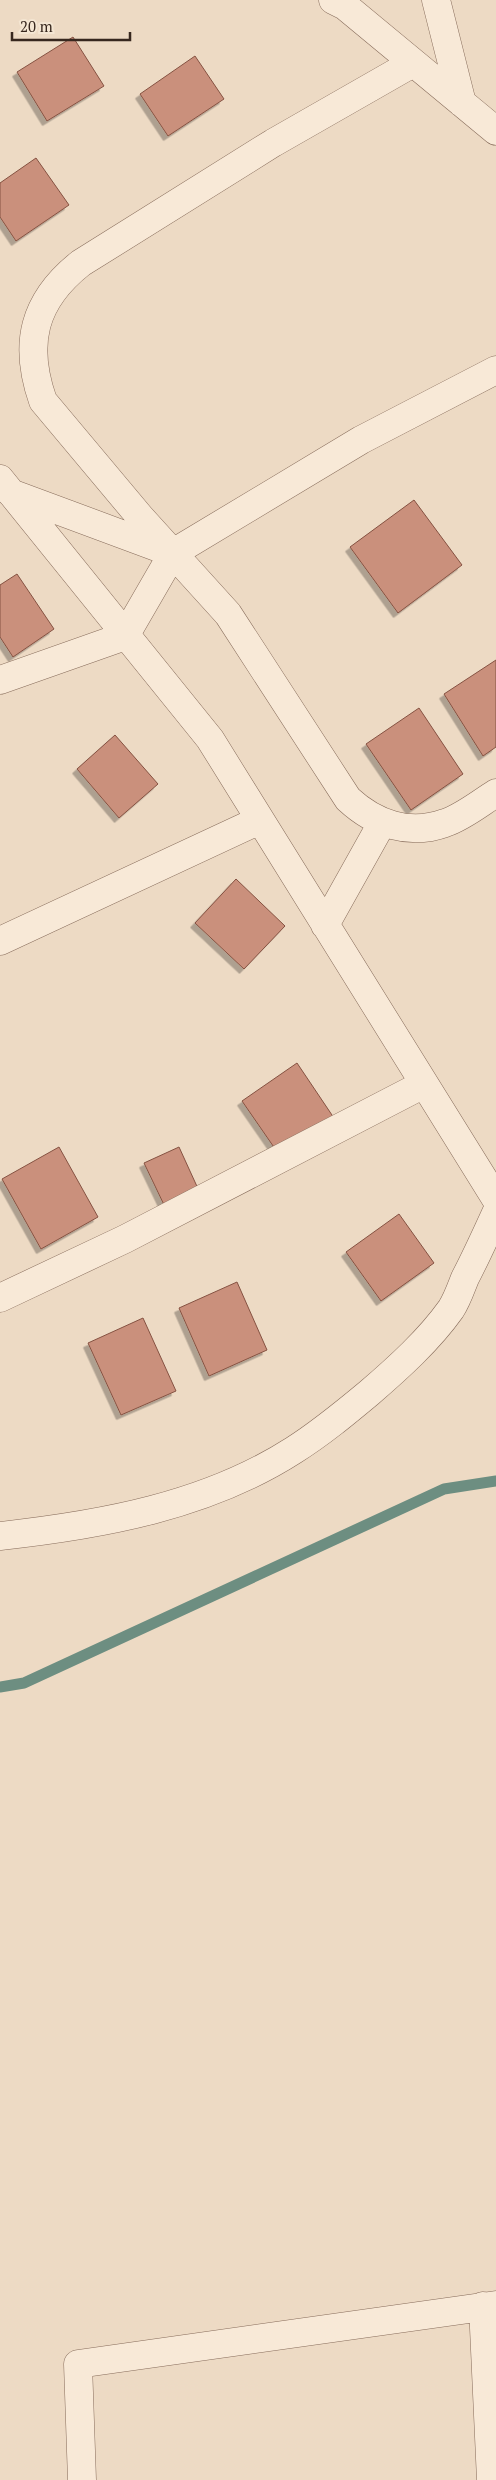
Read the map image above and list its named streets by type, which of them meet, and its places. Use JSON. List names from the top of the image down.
{
  "scale_bar": "20 m"
}
